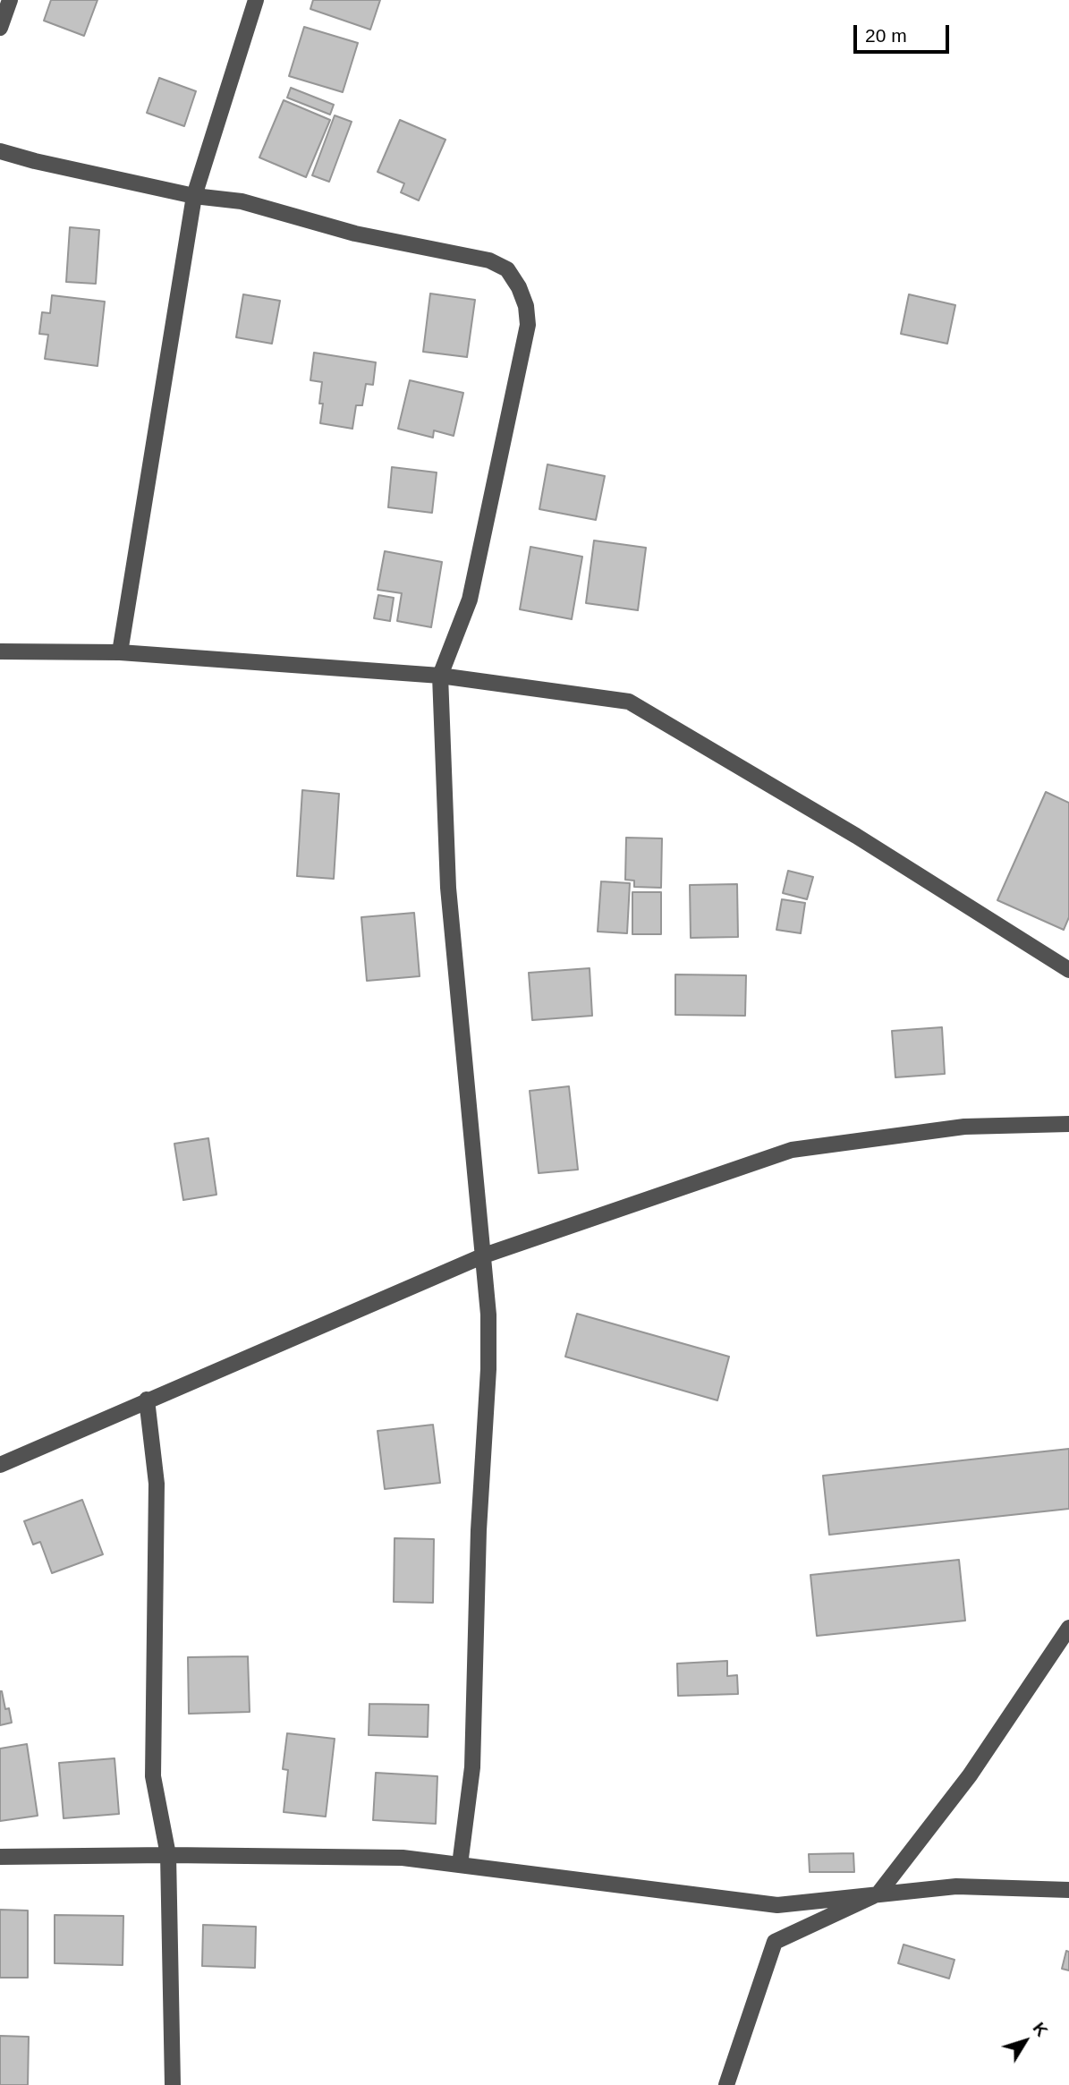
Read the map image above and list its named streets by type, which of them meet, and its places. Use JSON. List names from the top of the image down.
{
  "scale_bar": "20 m",
  "north": "top right"
}
